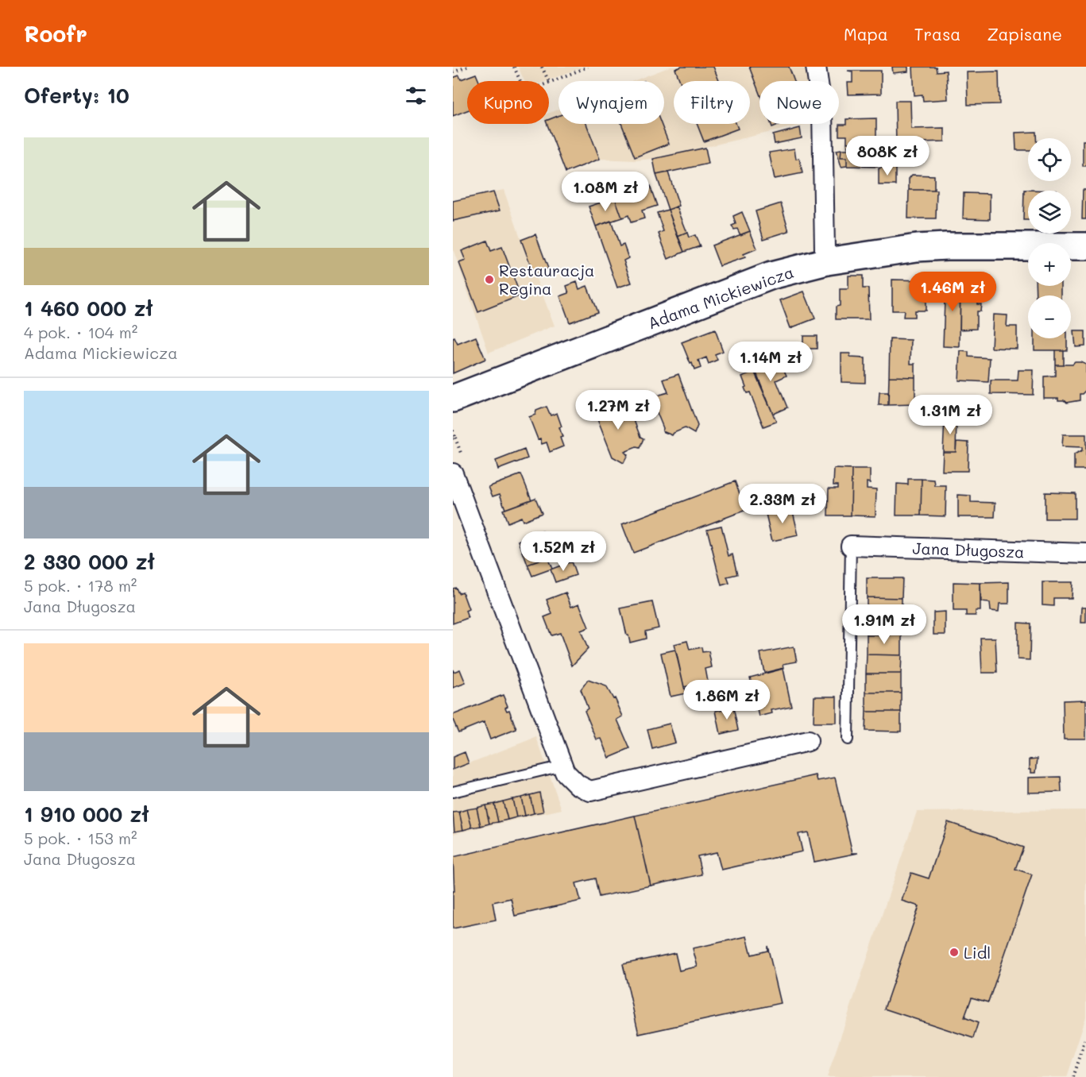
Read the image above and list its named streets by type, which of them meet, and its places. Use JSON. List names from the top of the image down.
{
  "streets": {
    "street": ["Adama Mickiewicza", "Jana Długosza"]
  },
  "places": ["Restauracja Regina", "Lidl"],
  "page": {
    "header": "Roofr",
    "nav": ["Mapa", "Trasa", "Zapisane"],
    "heading": "Oferty: 10",
    "chip": [
      "Kupno",
      "Wynajem",
      "Filtry",
      "Nowe"
    ],
    "list": [
      {
        "name": "1 460 000 zł",
        "note": "4 pok. · 104 m² · Adama Mickiewicza"
      },
      {
        "name": "2 330 000 zł",
        "note": "5 pok. · 178 m² · Jana Długosza"
      },
      {
        "name": "1 910 000 zł",
        "note": "5 pok. · 153 m² · Jana Długosza"
      }
    ],
    "price": [
      "808K zł",
      "1.08M zł",
      "1.46M zł",
      "1.14M zł",
      "1.27M zł",
      "1.31M zł",
      "2.33M zł",
      "1.52M zł",
      "1.91M zł",
      "1.86M zł"
    ],
    "map_buttons": ["+", "−"]
  }
}
